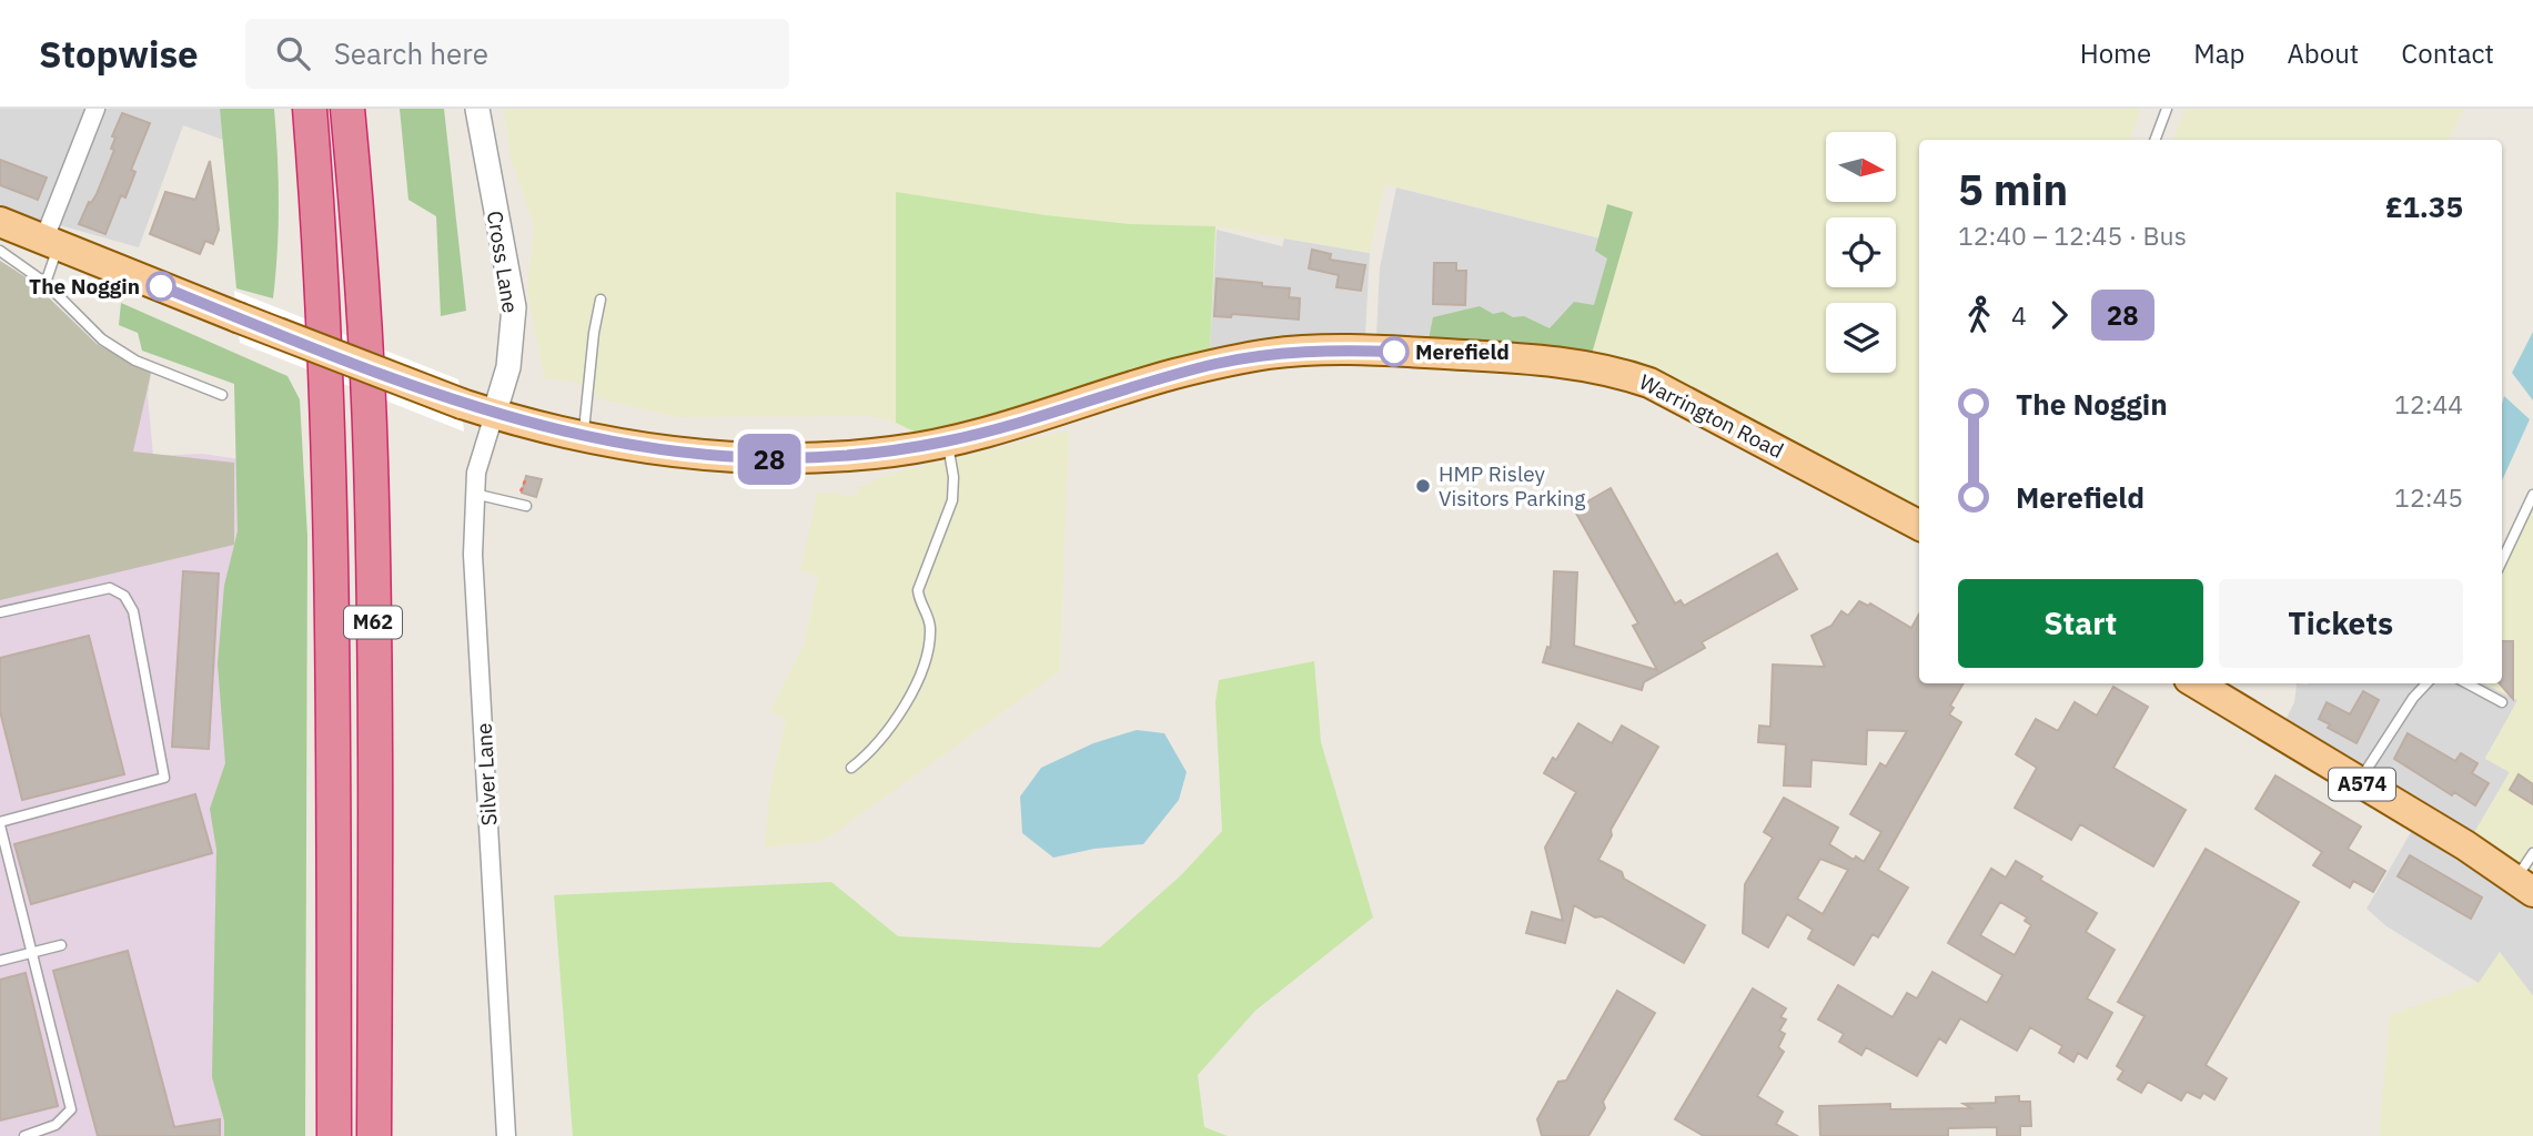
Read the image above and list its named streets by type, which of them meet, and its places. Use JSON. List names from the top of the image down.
{
  "streets": {
    "highway": ["M62"],
    "main road": ["Warrington Road", "A574"],
    "street": ["Cross Lane", "Silver Lane"]
  },
  "crossings": [
    ["Cross Lane", "Warrington Road"],
    ["Cross Lane", "Silver Lane"],
    ["Warrington Road", "Silver Lane"]
  ],
  "places": ["The Noggin", "Merefield", "HMP Risley Visitors Parking"],
  "lines": ["bus line 28"],
  "north": "right",
  "page": {
    "header": "Stopwise",
    "search": "Search here",
    "nav": [
      "Home",
      "Map",
      "About",
      "Contact"
    ],
    "on_map": "28",
    "heading": ["5 min", "12:40 – 12:45 · Bus", "£1.35"],
    "legs": ["4", "28"],
    "list": [
      {
        "name": "The Noggin",
        "value": "12:44"
      },
      {
        "name": "Merefield",
        "value": "12:45"
      }
    ],
    "buttons": ["Start", "Tickets"]
  }
}
